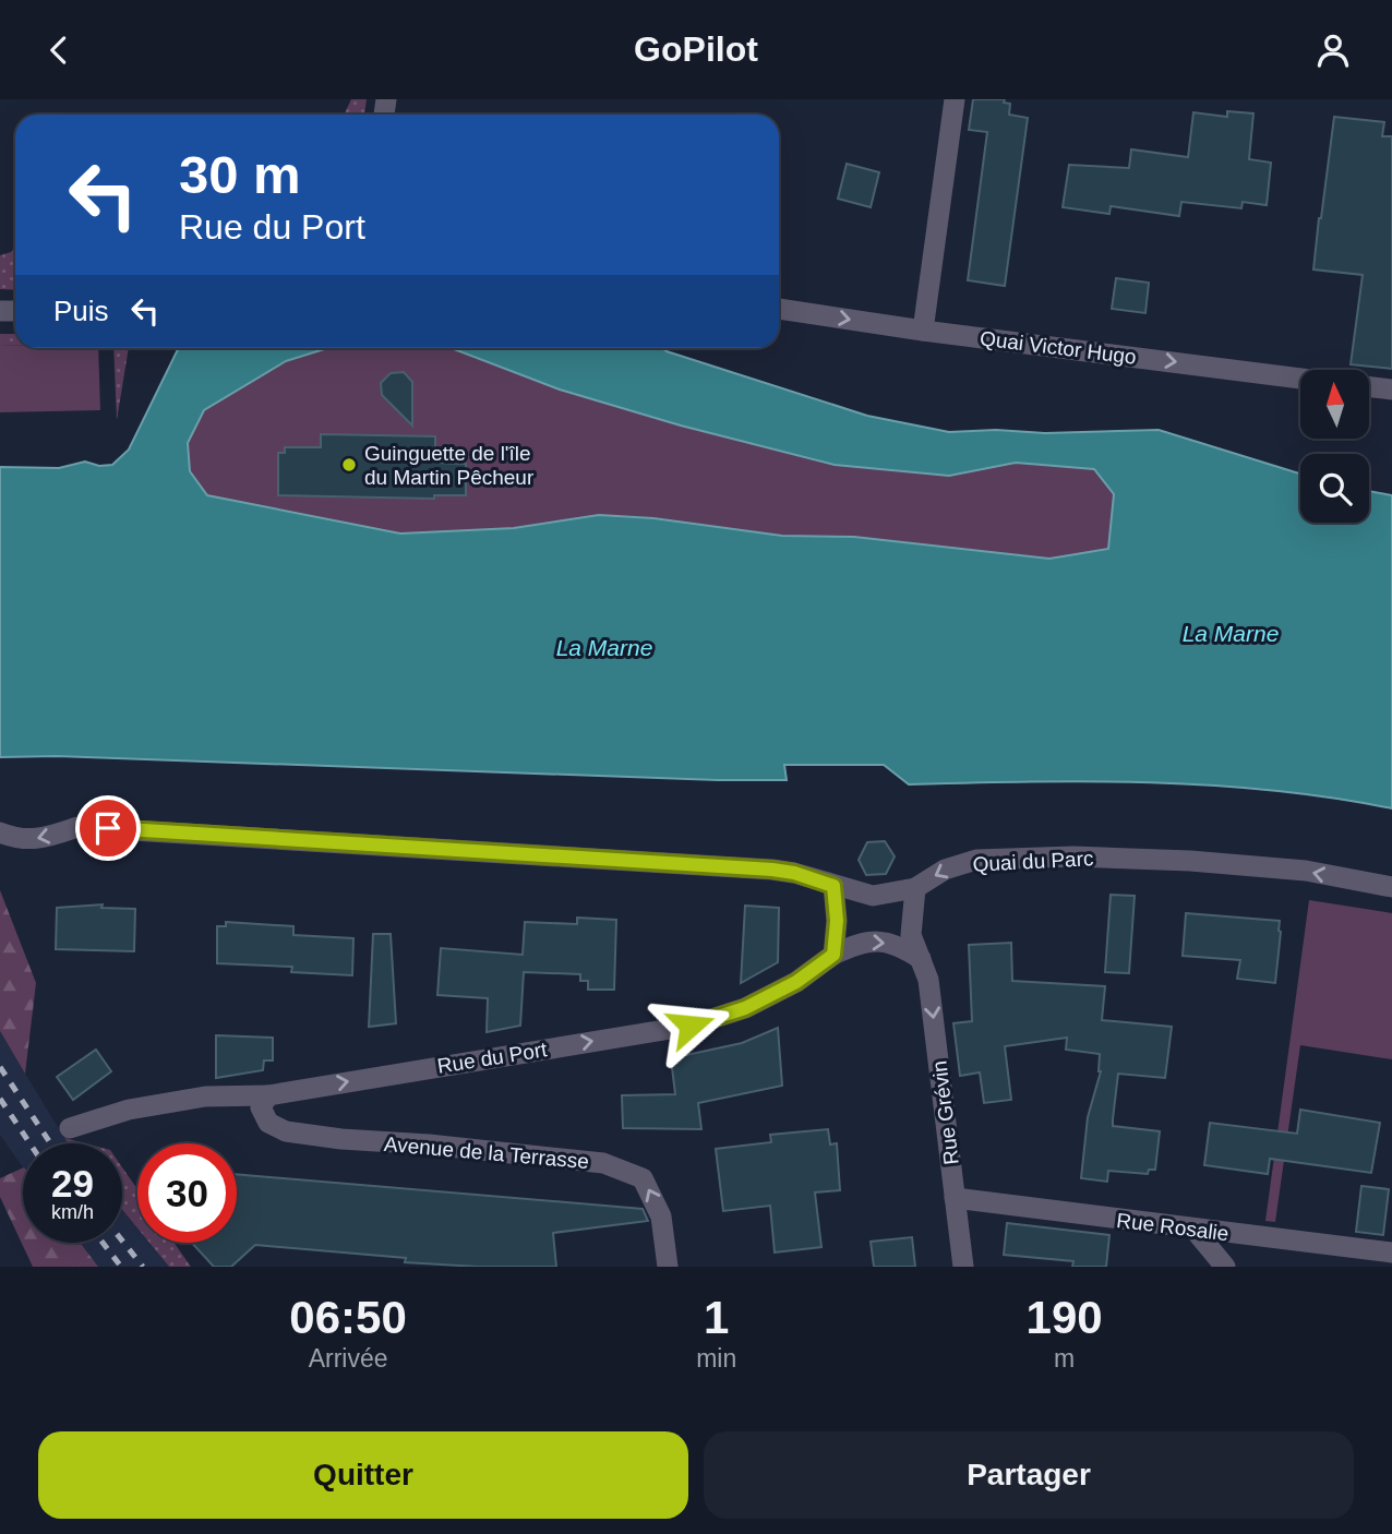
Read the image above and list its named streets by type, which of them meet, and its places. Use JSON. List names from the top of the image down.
{
  "streets": {
    "street": [
      "Quai Victor Hugo",
      "Quai du Parc",
      "Rue du Port",
      "Rue Grévin",
      "Avenue de la Terrasse",
      "Rue Rosalie"
    ]
  },
  "crossings": [
    ["Quai du Parc", "Rue Grévin"],
    ["Rue du Port", "Avenue de la Terrasse"],
    ["Rue Grévin", "Rue Rosalie"]
  ],
  "one_way": [
    "Quai Victor Hugo",
    "Quai du Parc",
    "Rue du Port",
    "Rue Grévin",
    "Avenue de la Terrasse"
  ],
  "water": ["La Marne"],
  "places": ["Guinguette de l'île du Martin Pêcheur"],
  "north": "top",
  "page": {
    "header": "GoPilot",
    "turn": ["30 m", "Rue du Port"],
    "then": "Puis",
    "speed": "29 km/h",
    "limit": "30",
    "eta": [
      "06:50",
      "Arrivée",
      "1",
      "min",
      "190",
      "m"
    ],
    "buttons": ["Quitter", "Partager"]
  }
}
